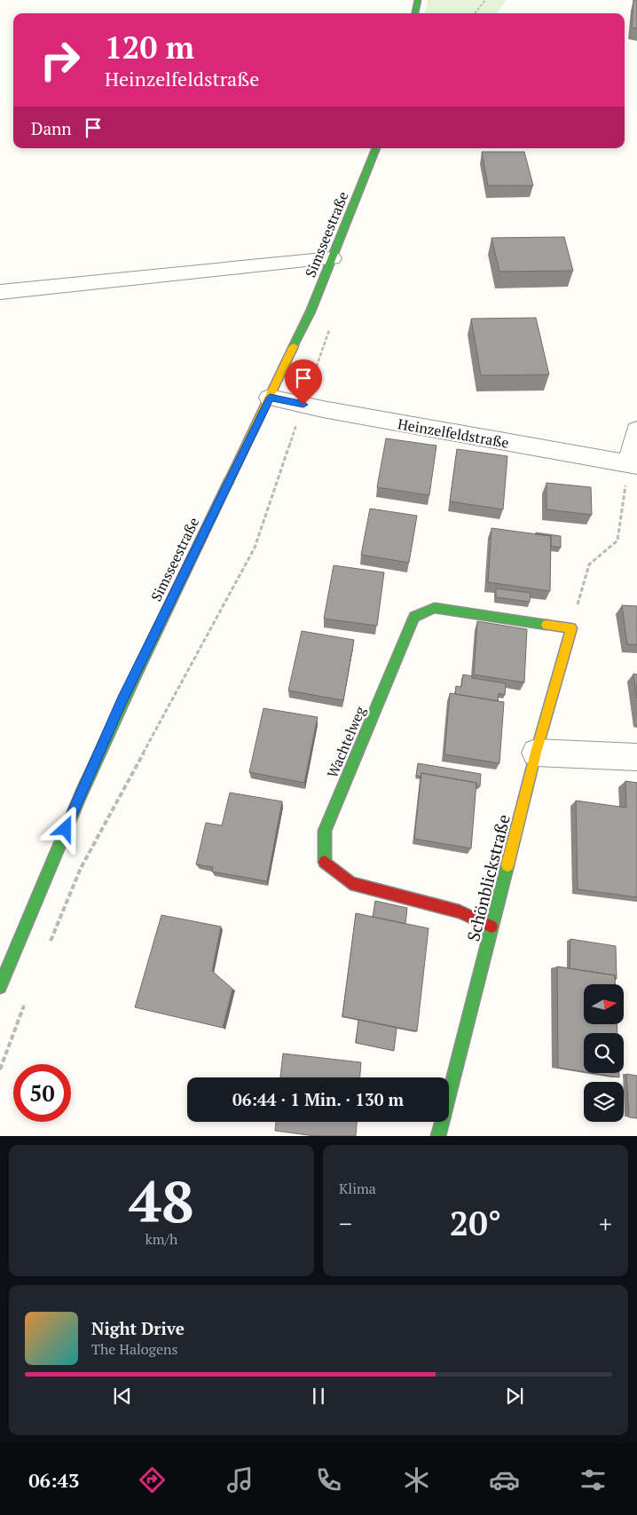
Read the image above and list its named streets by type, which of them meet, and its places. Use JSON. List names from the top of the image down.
{
  "streets": {
    "main road": ["Simsseestraße", "Wachtelweg", "Schönblickstraße"],
    "street": ["Heinzelfeldstraße"]
  },
  "crossings": [
    ["Simsseestraße", "Heinzelfeldstraße"],
    ["Wachtelweg", "Schönblickstraße"]
  ],
  "north": "right",
  "page": {
    "turn": ["120 m", "Heinzelfeldstraße"],
    "then": "Dann",
    "limit": "50",
    "trip": "06:44 · 1 Min. · 130 m",
    "tile": [
      ["48", "km/h"],
      "Klima"
    ],
    "heat": ["−", "20°", "+"],
    "song": ["Night Drive", "The Halogens"],
    "tabs": "06:43"
  }
}
